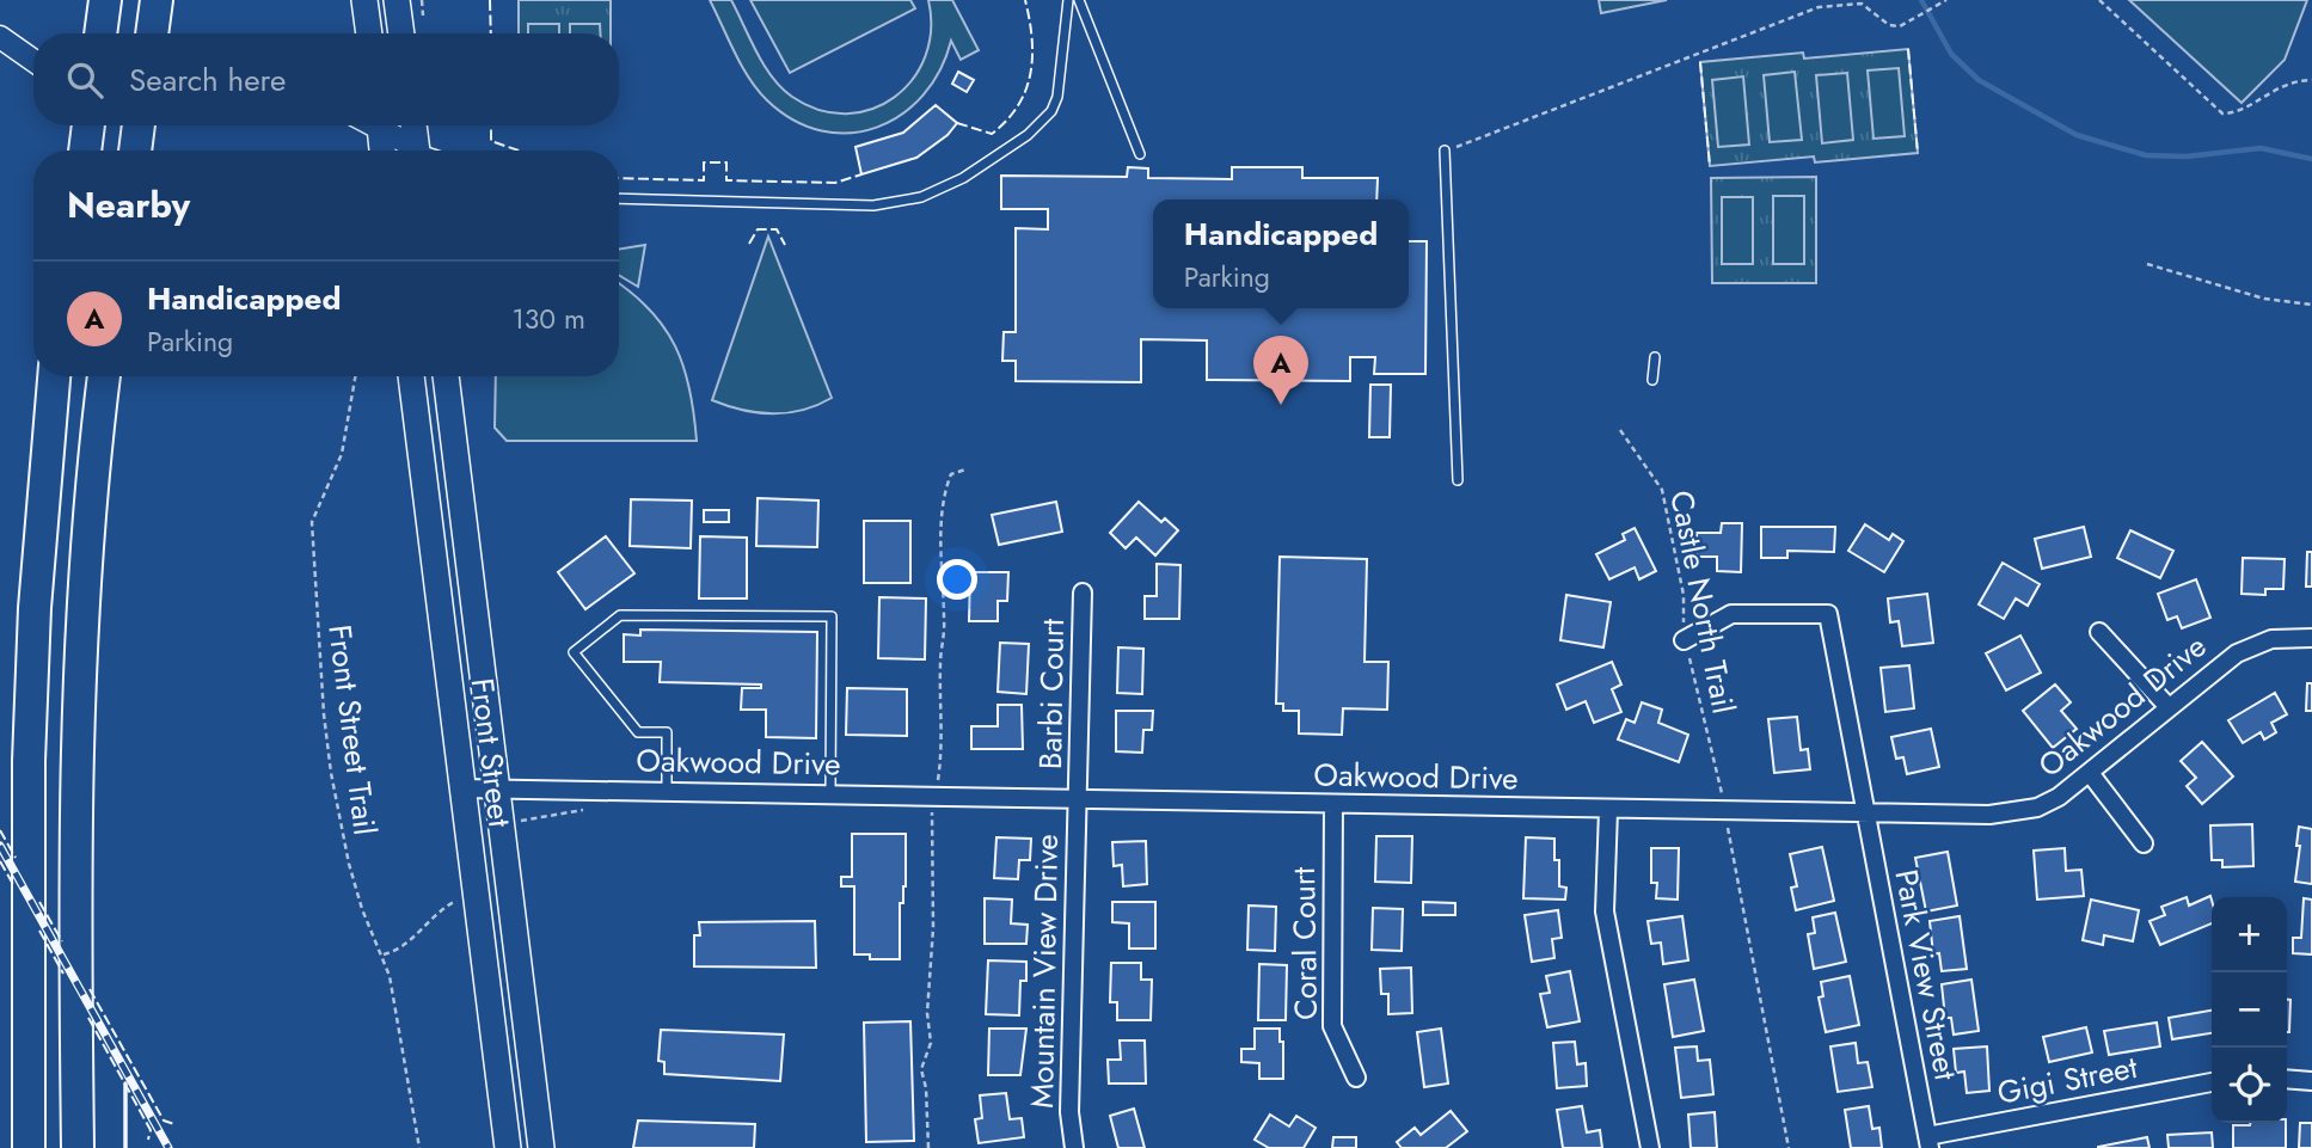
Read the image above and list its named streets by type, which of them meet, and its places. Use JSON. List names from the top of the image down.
{
  "streets": {
    "main road": ["Front Street"],
    "street": [
      "Barbi Court",
      "Oakwood Drive",
      "Coral Court",
      "Mountain View Drive",
      "Park View Street",
      "Gigi Street"
    ],
    "path": ["Castle North Trail", "Front Street Trail"]
  },
  "crossings": [
    ["Castle North Trail", "Park View Street"],
    ["Barbi Court", "Oakwood Drive"],
    ["Barbi Court", "Mountain View Drive"],
    ["Oakwood Drive", "Front Street"],
    ["Oakwood Drive", "Coral Court"],
    ["Oakwood Drive", "Mountain View Drive"],
    ["Oakwood Drive", "Park View Street"],
    ["Park View Street", "Gigi Street"]
  ],
  "page": {
    "search": "Search here",
    "heading": "Nearby",
    "popup": ["Handicapped", "Parking"],
    "list": [
      {
        "mark": "A",
        "name": "Handicapped",
        "note": "Parking",
        "value": "130 m"
      }
    ],
    "pins": "A",
    "map_buttons": ["+", "−"]
  }
}
